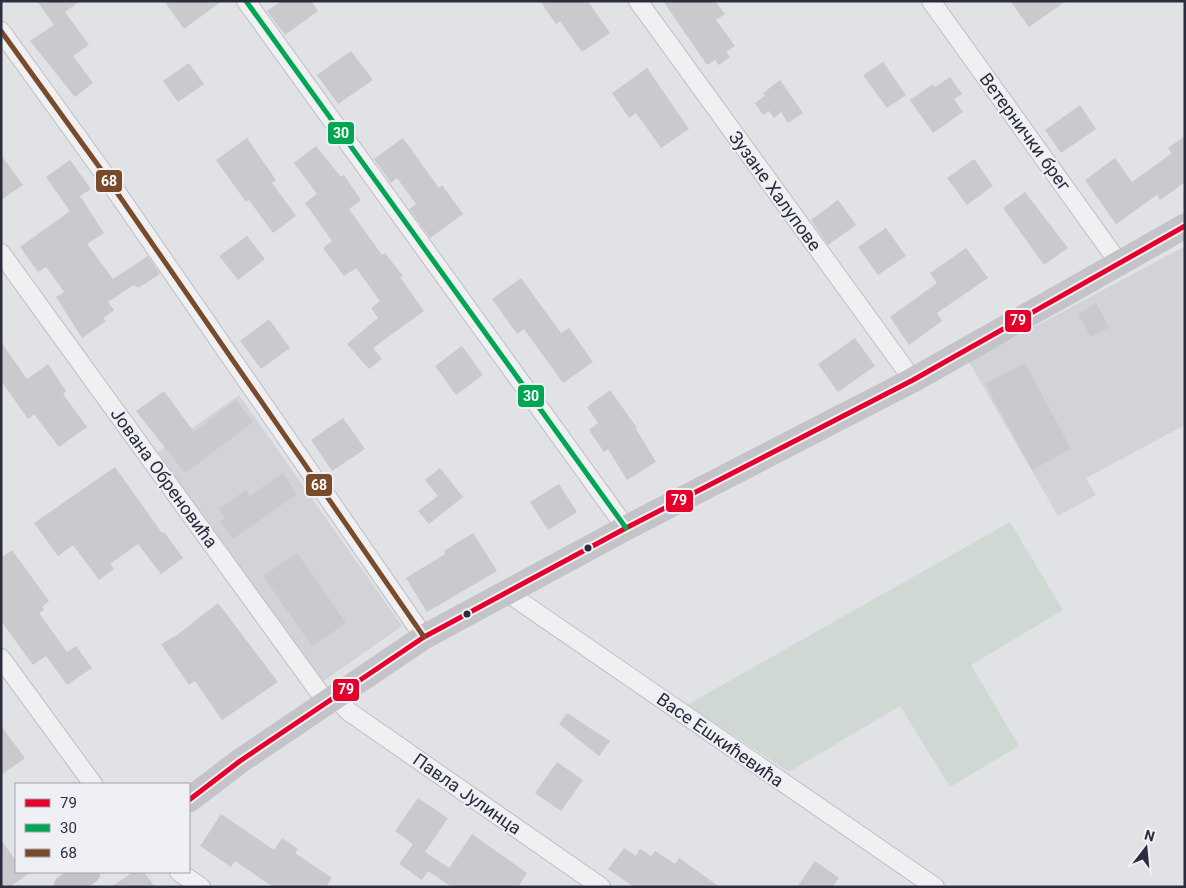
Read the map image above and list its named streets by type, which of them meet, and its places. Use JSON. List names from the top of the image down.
{
  "streets": {
    "street": [
      "Ветернички брег",
      "Зузане Халупове",
      "Јована Обреновића",
      "Васе Ешкићевића",
      "Павла Јулинца"
    ]
  },
  "crossings": [
    ["Јована Обреновића", "Павла Јулинца"]
  ],
  "lines": ["transit line 30", "transit line 68", "transit line 79"],
  "legend": ["79", "30", "68"],
  "north": "top"
}
